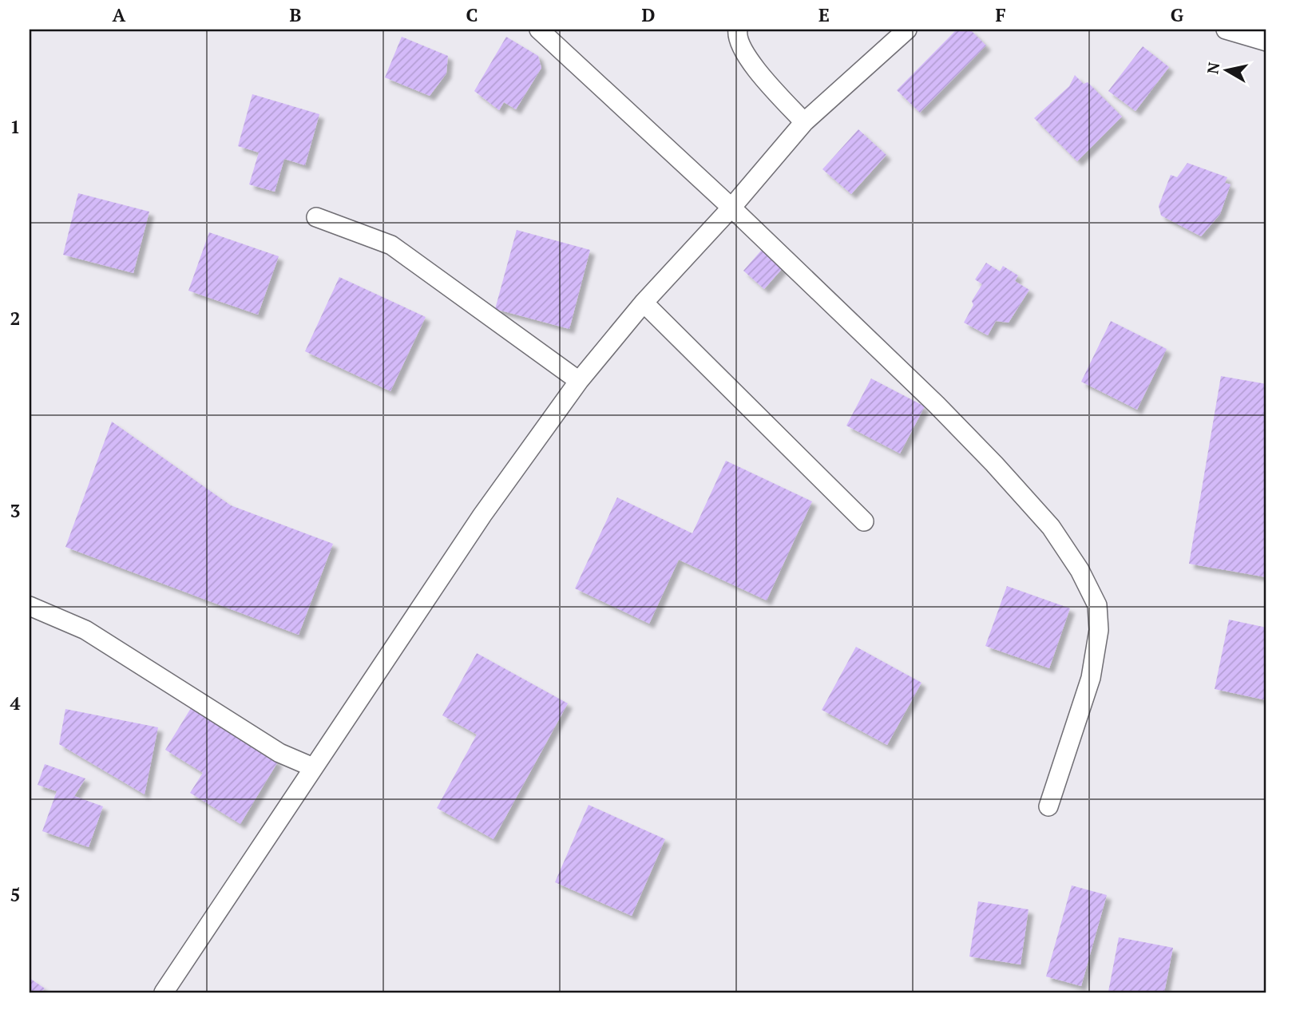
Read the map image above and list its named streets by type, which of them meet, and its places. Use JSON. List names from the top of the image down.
{
  "north": "left",
  "grid": {
    "columns": [
      "A",
      "B",
      "C",
      "D",
      "E",
      "F",
      "G"
    ],
    "rows": [
      "1",
      "2",
      "3",
      "4",
      "5"
    ]
  }
}
